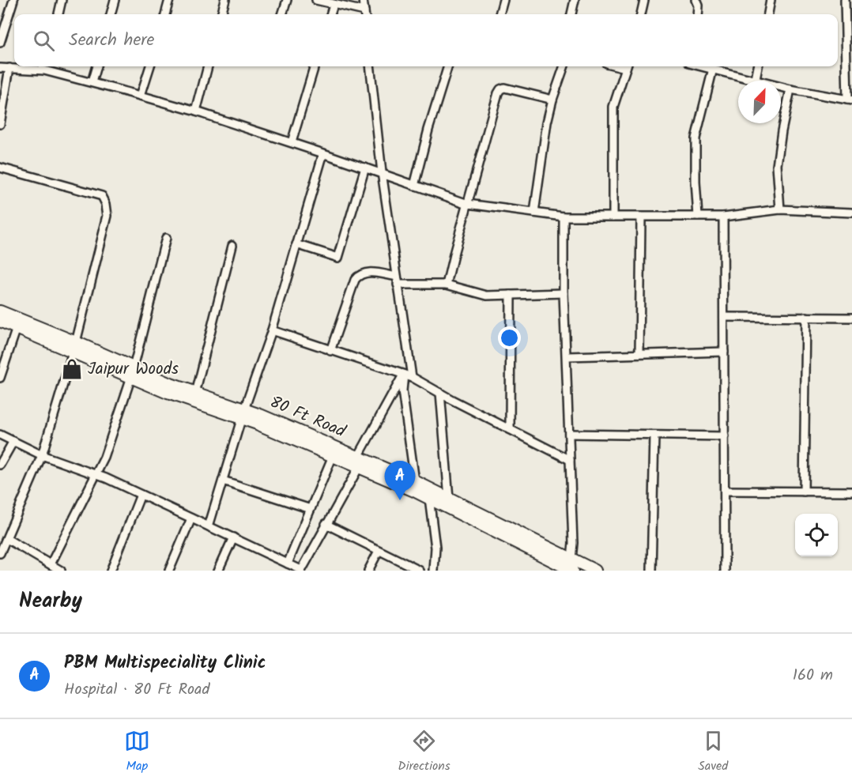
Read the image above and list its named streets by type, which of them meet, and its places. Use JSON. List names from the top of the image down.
{
  "streets": {
    "main road": ["80 Ft Road"]
  },
  "places": {
    "shop": ["Jaipur Woods"]
  },
  "north": "top right",
  "page": {
    "search": "Search here",
    "pins": "A",
    "heading": "Nearby",
    "list": [
      {
        "mark": "A",
        "name": "PBM Multispeciality Clinic",
        "note": "Hospital · 80 Ft Road",
        "value": "160 m"
      }
    ],
    "nav": ["Map", "Directions", "Saved"]
  }
}
